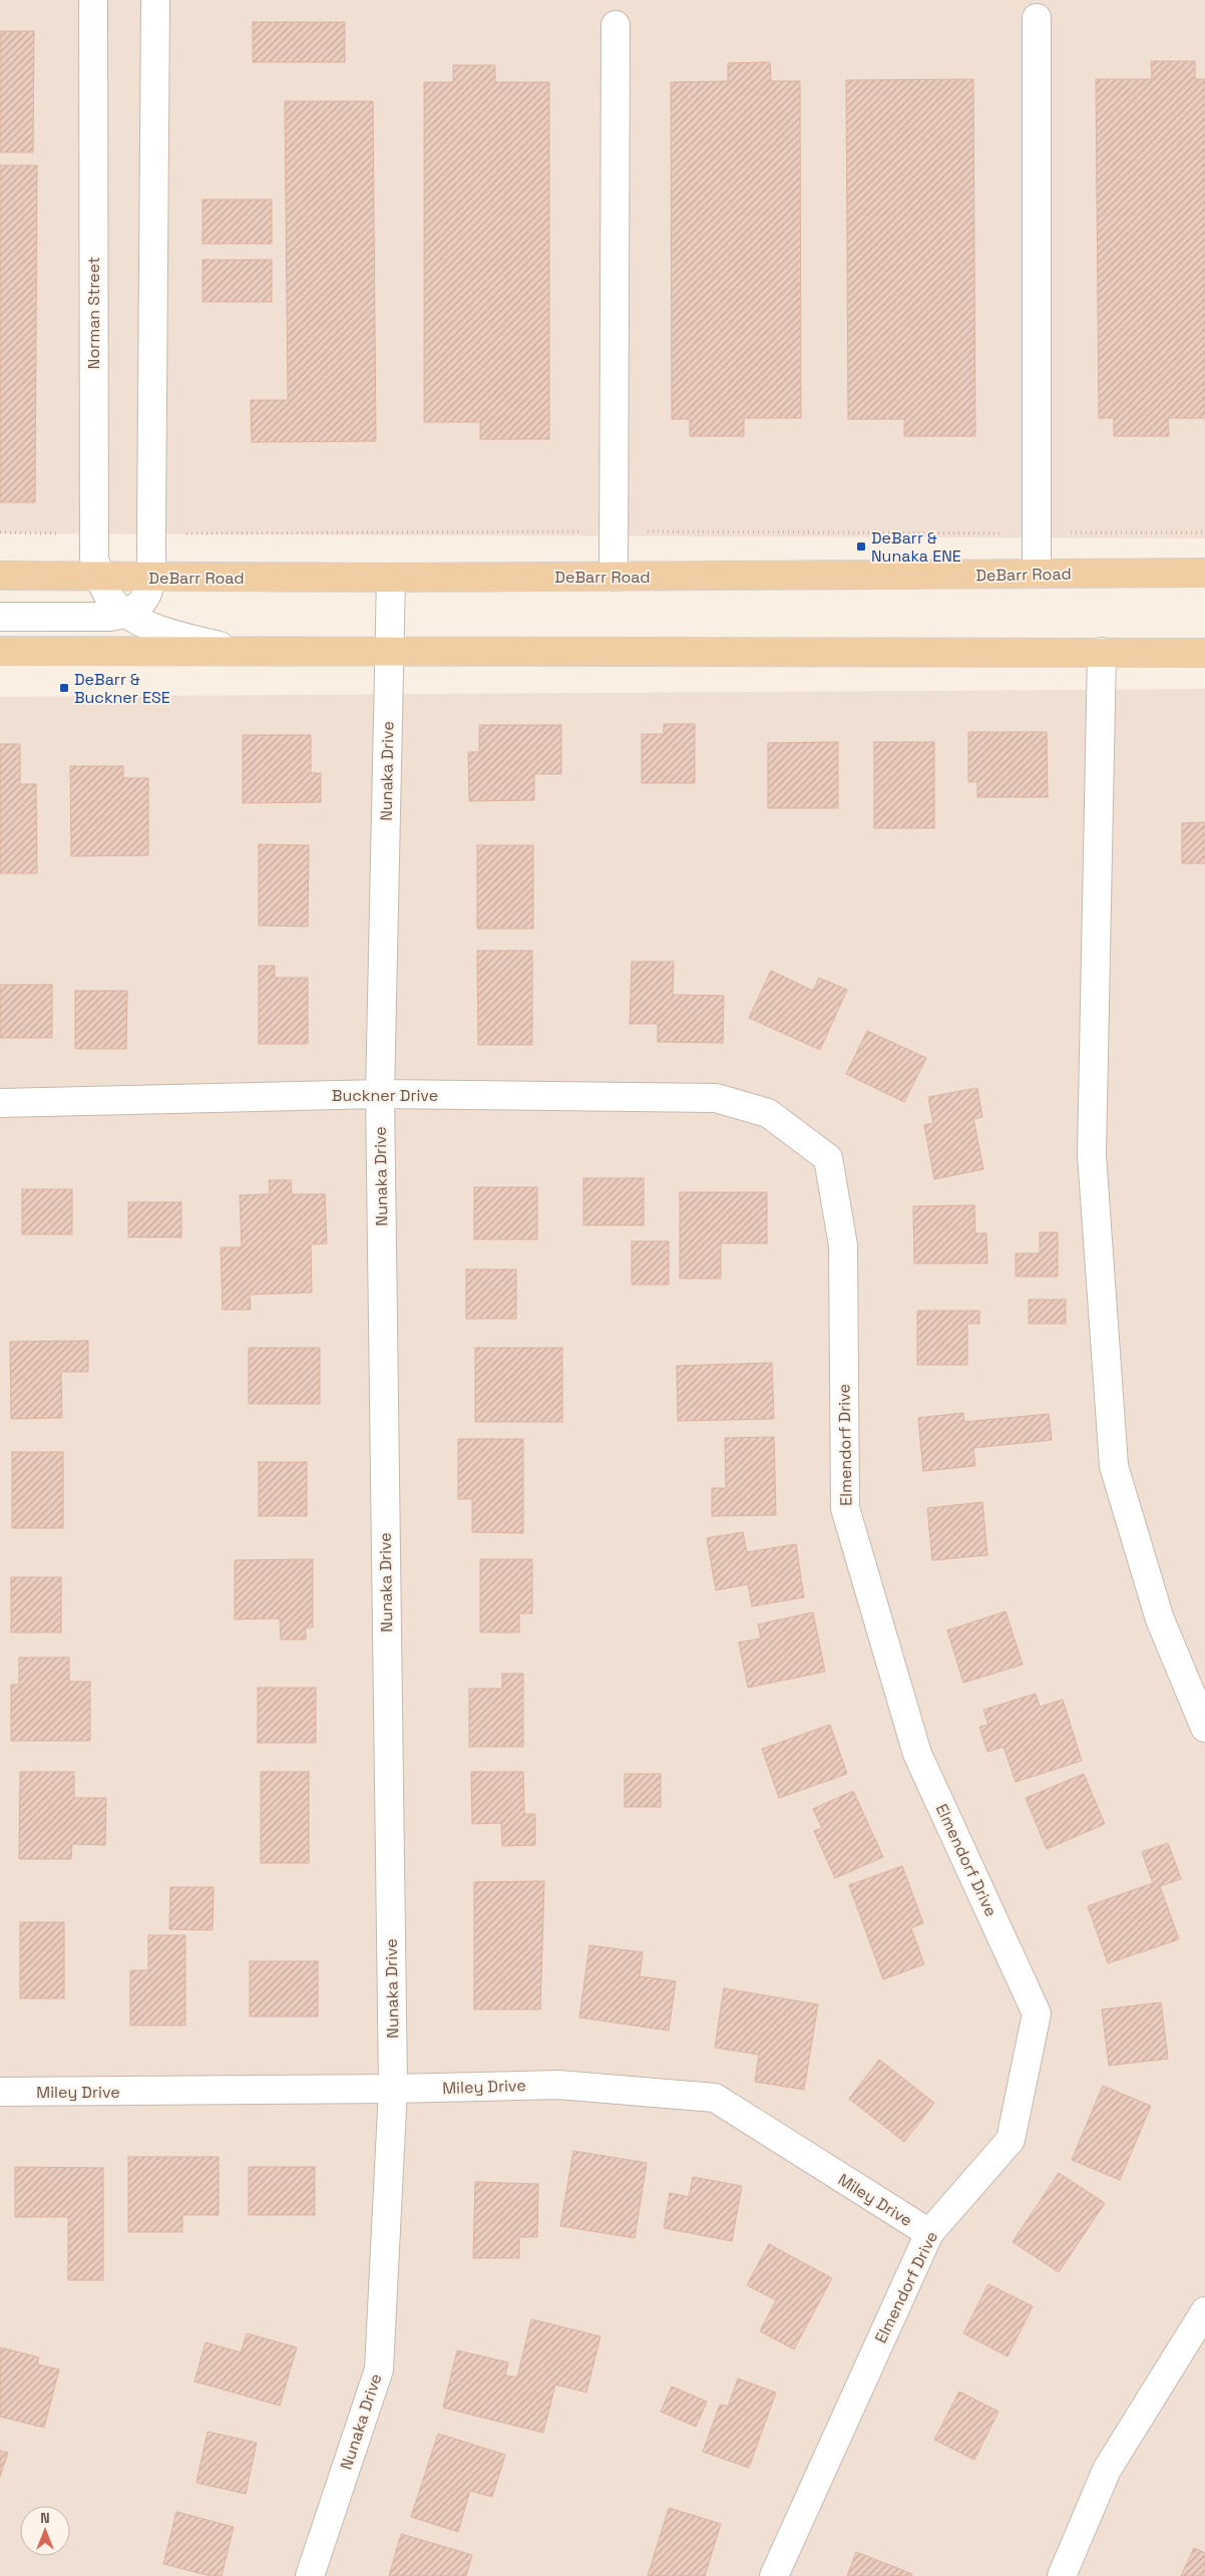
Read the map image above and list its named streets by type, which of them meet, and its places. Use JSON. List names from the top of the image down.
{
  "streets": {
    "main road": ["DeBarr Road"],
    "street": [
      "Norman Street",
      "Nunaka Drive",
      "Buckner Drive",
      "Elmendorf Drive",
      "Miley Drive"
    ]
  },
  "crossings": [
    ["Norman Street", "DeBarr Road"],
    ["DeBarr Road", "Nunaka Drive"],
    ["Nunaka Drive", "Buckner Drive"],
    ["Nunaka Drive", "Miley Drive"],
    ["Buckner Drive", "Elmendorf Drive"],
    ["Elmendorf Drive", "Miley Drive"]
  ],
  "places": {
    "transit": ["DeBarr & Nunaka ENE", "DeBarr & Buckner ESE"]
  },
  "north": "top"
}
